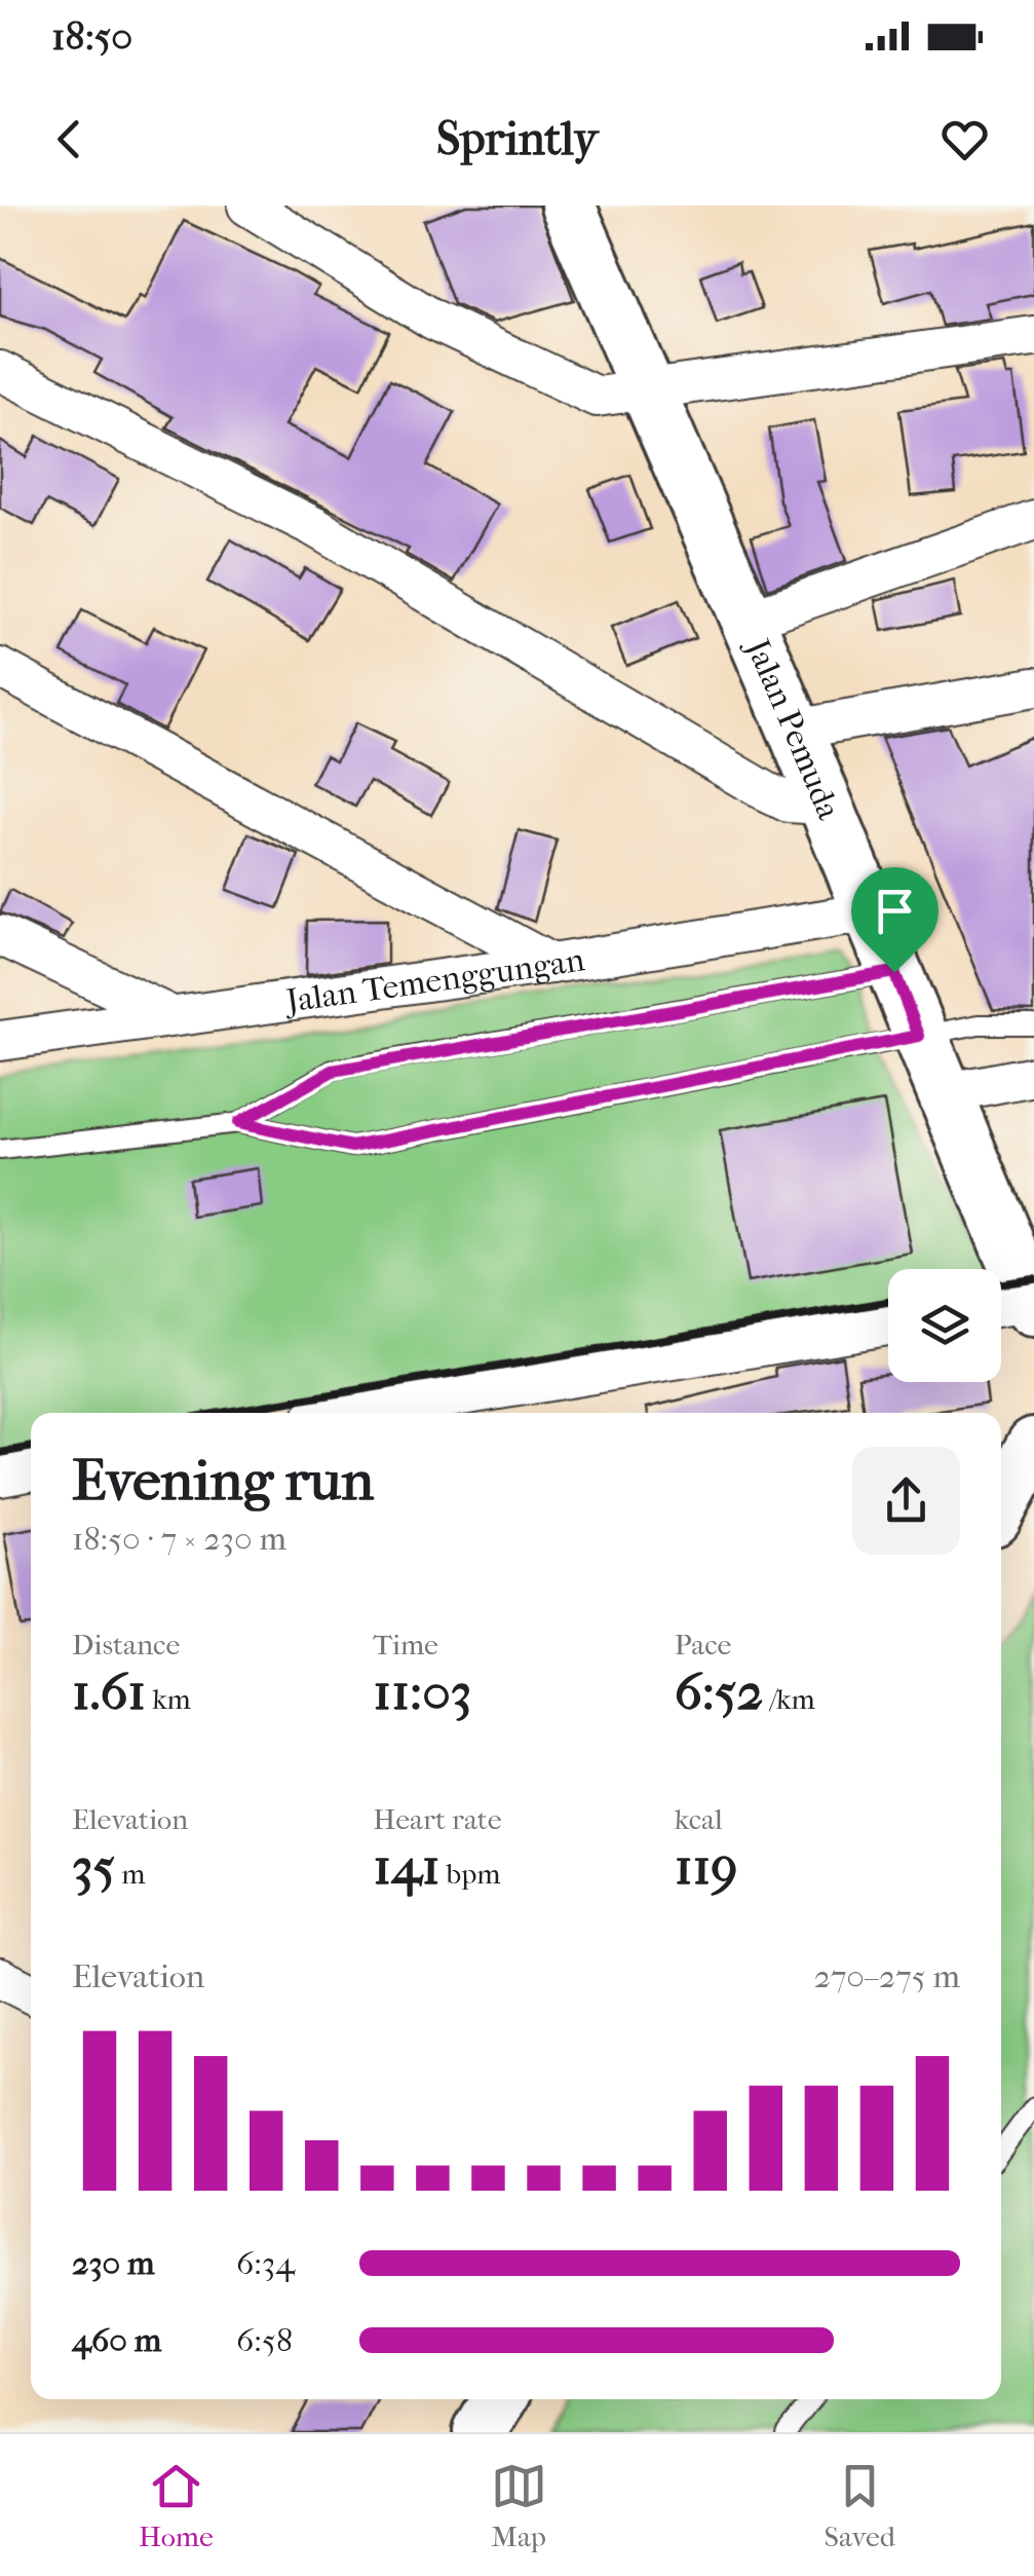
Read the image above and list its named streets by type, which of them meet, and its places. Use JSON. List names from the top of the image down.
{
  "streets": {
    "main road": ["Jalan Pemuda"],
    "street": ["Jalan Temenggungan"]
  },
  "crossings": [
    ["Jalan Pemuda", "Jalan Temenggungan"]
  ],
  "page": {
    "status": "18:50",
    "header": "Sprintly",
    "heading": ["Evening run", "18:50 · 7 × 230 m"],
    "stats": [
      ["Distance", "1.61 km"],
      ["Time", "11:03"],
      ["Pace", "6:52 /km"],
      ["Elevation", "35 m"],
      ["Heart rate", "141 bpm"],
      ["kcal", "119"]
    ],
    "chart": ["Elevation", "270–275 m"],
    "list": [
      {
        "name": "230 m",
        "note": "6:34"
      },
      {
        "name": "460 m",
        "note": "6:58"
      }
    ],
    "tabs": ["Home", "Map", "Saved"]
  }
}
